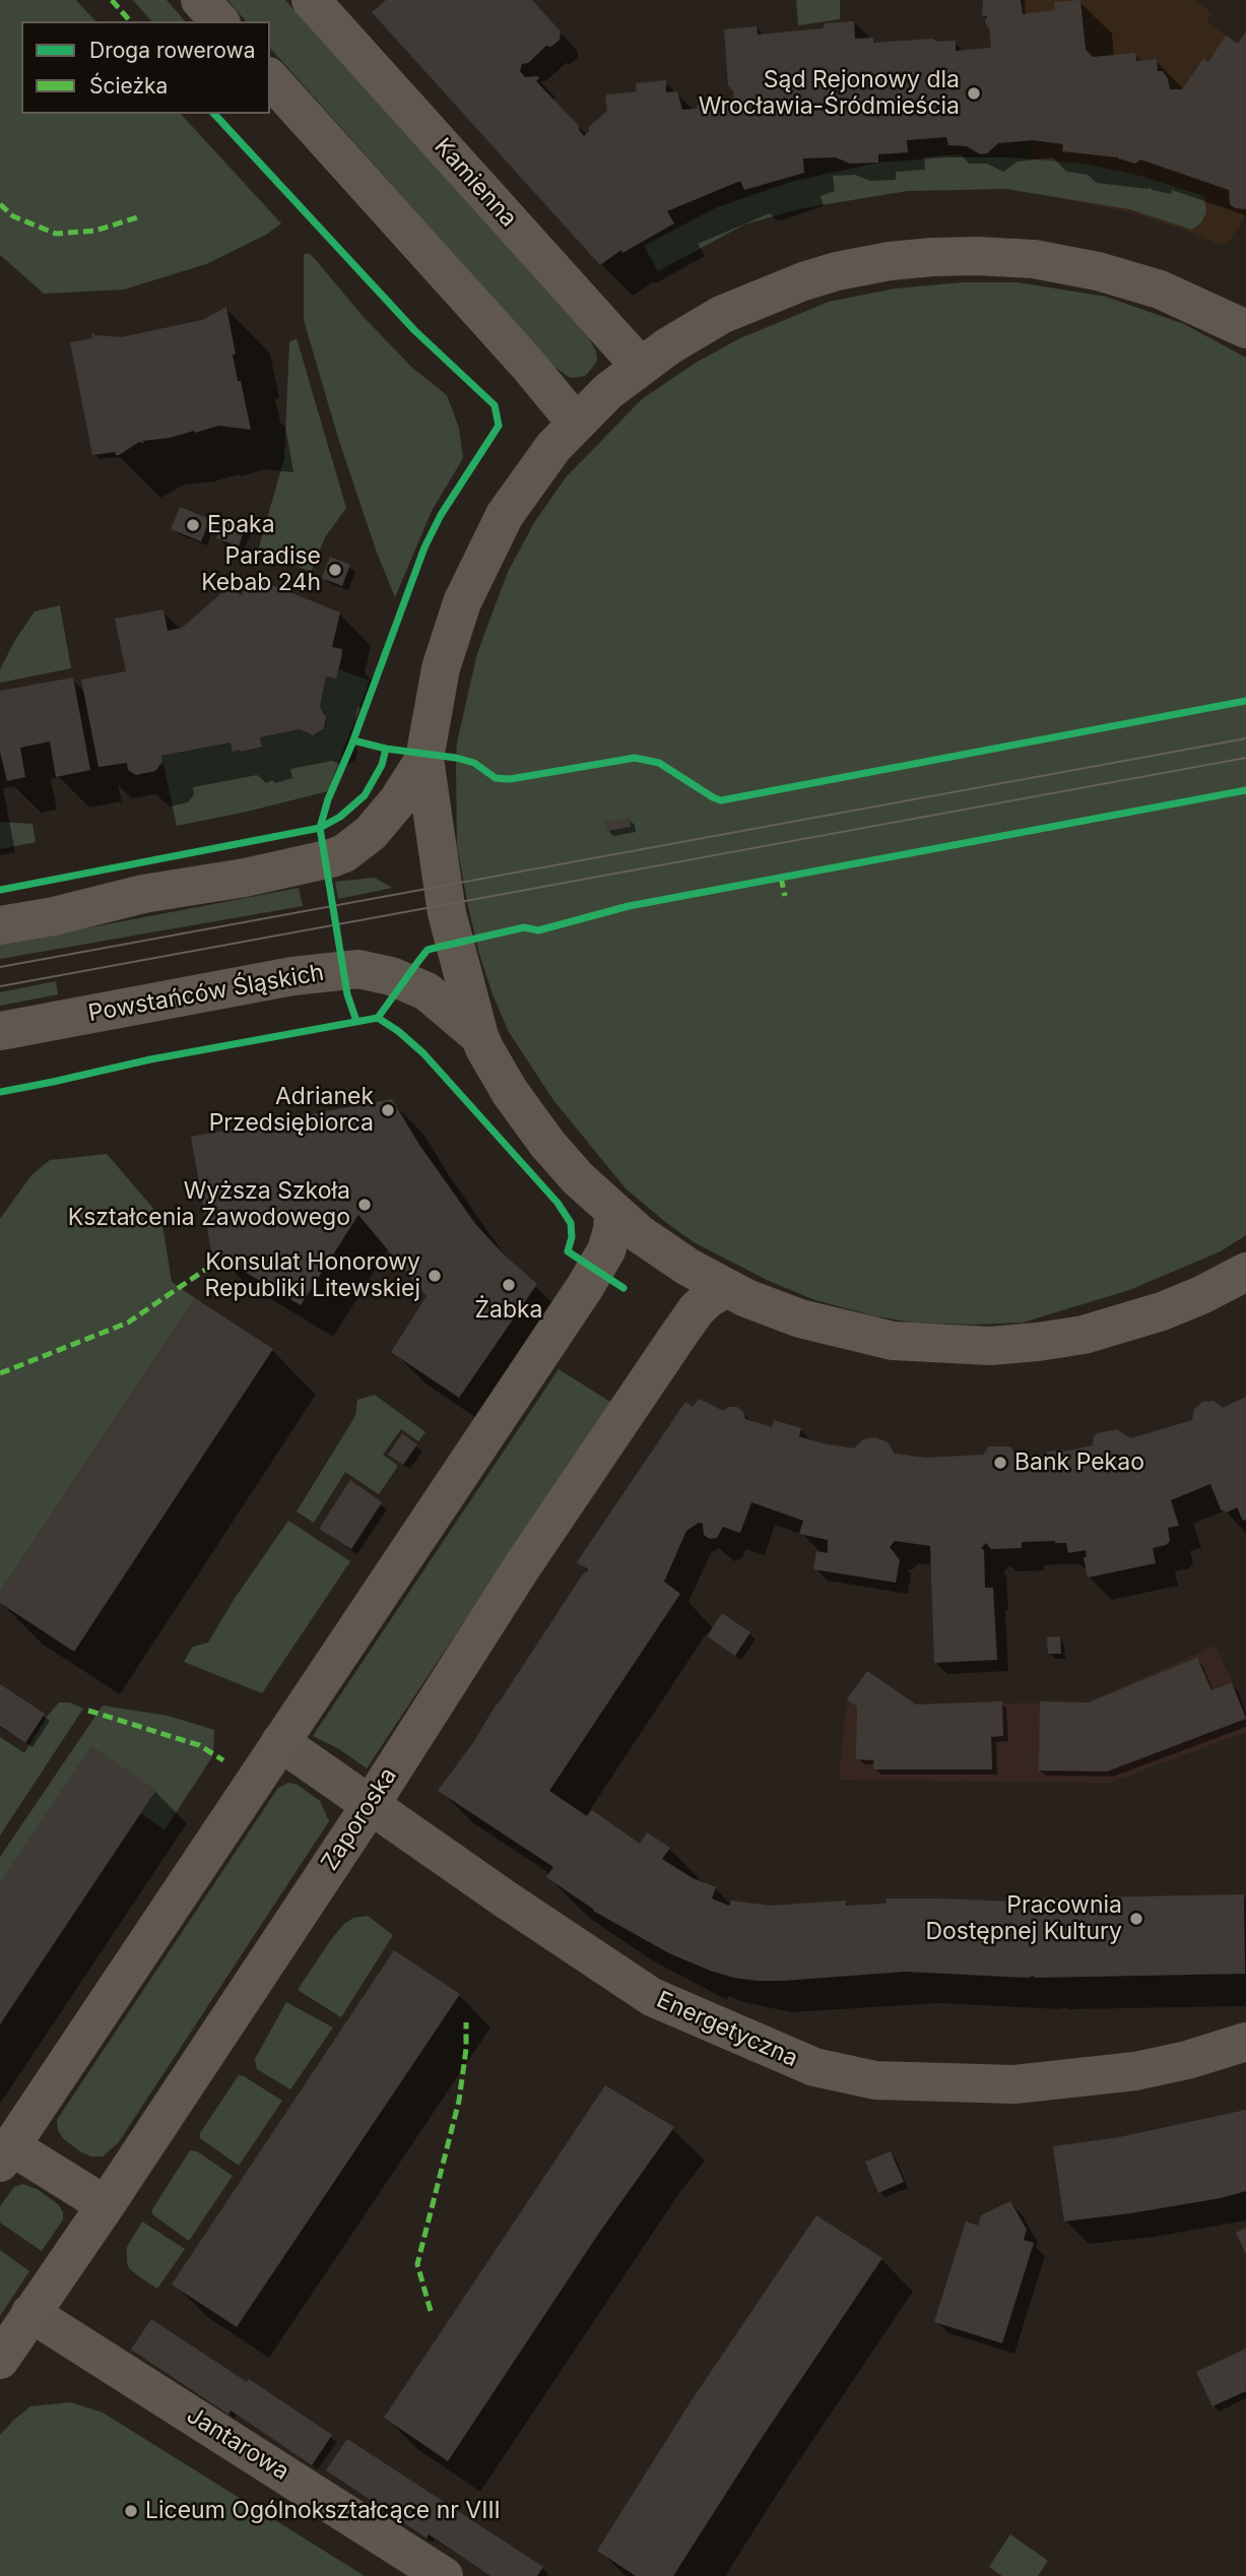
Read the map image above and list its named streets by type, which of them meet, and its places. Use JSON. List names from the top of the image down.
{
  "streets": {
    "main road": ["Kamienna", "Powstańców Śląskich", "Zaporoska"],
    "street": ["Energetyczna", "Jantarowa"]
  },
  "crossings": [
    ["Zaporoska", "Energetyczna"],
    ["Zaporoska", "Jantarowa"]
  ],
  "places": [
    "Sąd Rejonowy dla Wrocławia-Śródmieścia",
    "Epaka",
    "Paradise Kebab 24h",
    "Adrianek Przedsiębiorca",
    "Wyższa Szkoła Kształcenia Zawodowego",
    "Konsulat Honorowy Republiki Litewskiej",
    "Żabka",
    "Bank Pekao",
    "Pracownia Dostępnej Kultury",
    "Liceum Ogólnokształcące nr VIII"
  ],
  "legend": ["Droga rowerowa", "Ścieżka"]
}
